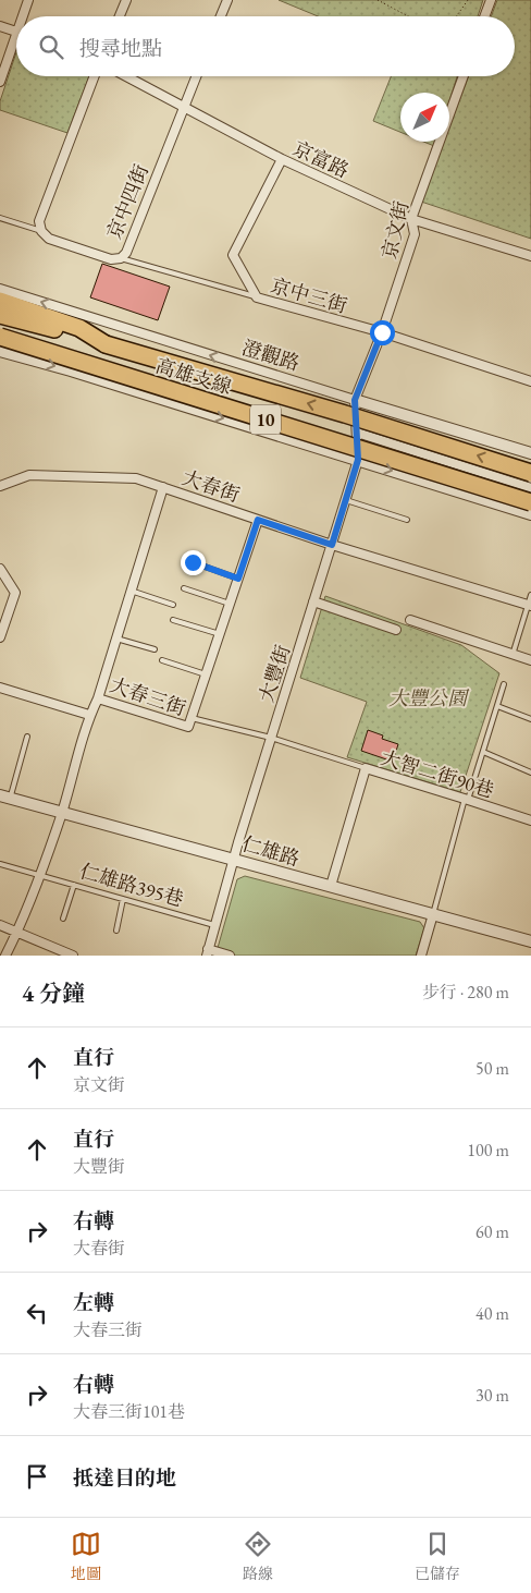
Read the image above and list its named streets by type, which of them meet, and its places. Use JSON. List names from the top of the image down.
{
  "streets": {
    "highway": ["高雄支線", "10"],
    "street": [
      "京富路",
      "京中四街",
      "京文街",
      "京中三街",
      "澄觀路",
      "大春街",
      "大豐街",
      "大春三街",
      "大智二街90巷",
      "仁雄路"
    ],
    "lane": ["仁雄路395巷"]
  },
  "crossings": [
    ["京富路", "京中四街"],
    ["京富路", "京文街"],
    ["京富路", "京中三街"],
    ["京文街", "京中三街"],
    ["京文街", "澄觀路"],
    ["京文街", "大豐街"],
    ["澄觀路", "大豐街"],
    ["大春街", "大豐街"],
    ["大春街", "大春三街"],
    ["大豐街", "仁雄路"],
    ["大豐街", "仁雄路395巷"]
  ],
  "parks": ["大豐公園"],
  "north": "top right",
  "page": {
    "search": "搜尋地點",
    "heading": ["4 分鐘", "步行 · 280 m"],
    "list": [
      ["直行", "京文街", "50 m"],
      ["直行", "大豐街", "100 m"],
      ["右轉", "大春街", "60 m"],
      ["左轉", "大春三街", "40 m"],
      ["右轉", "大春三街101巷", "30 m"],
      "抵達目的地"
    ],
    "nav": ["地圖", "路線", "已儲存"]
  }
}
